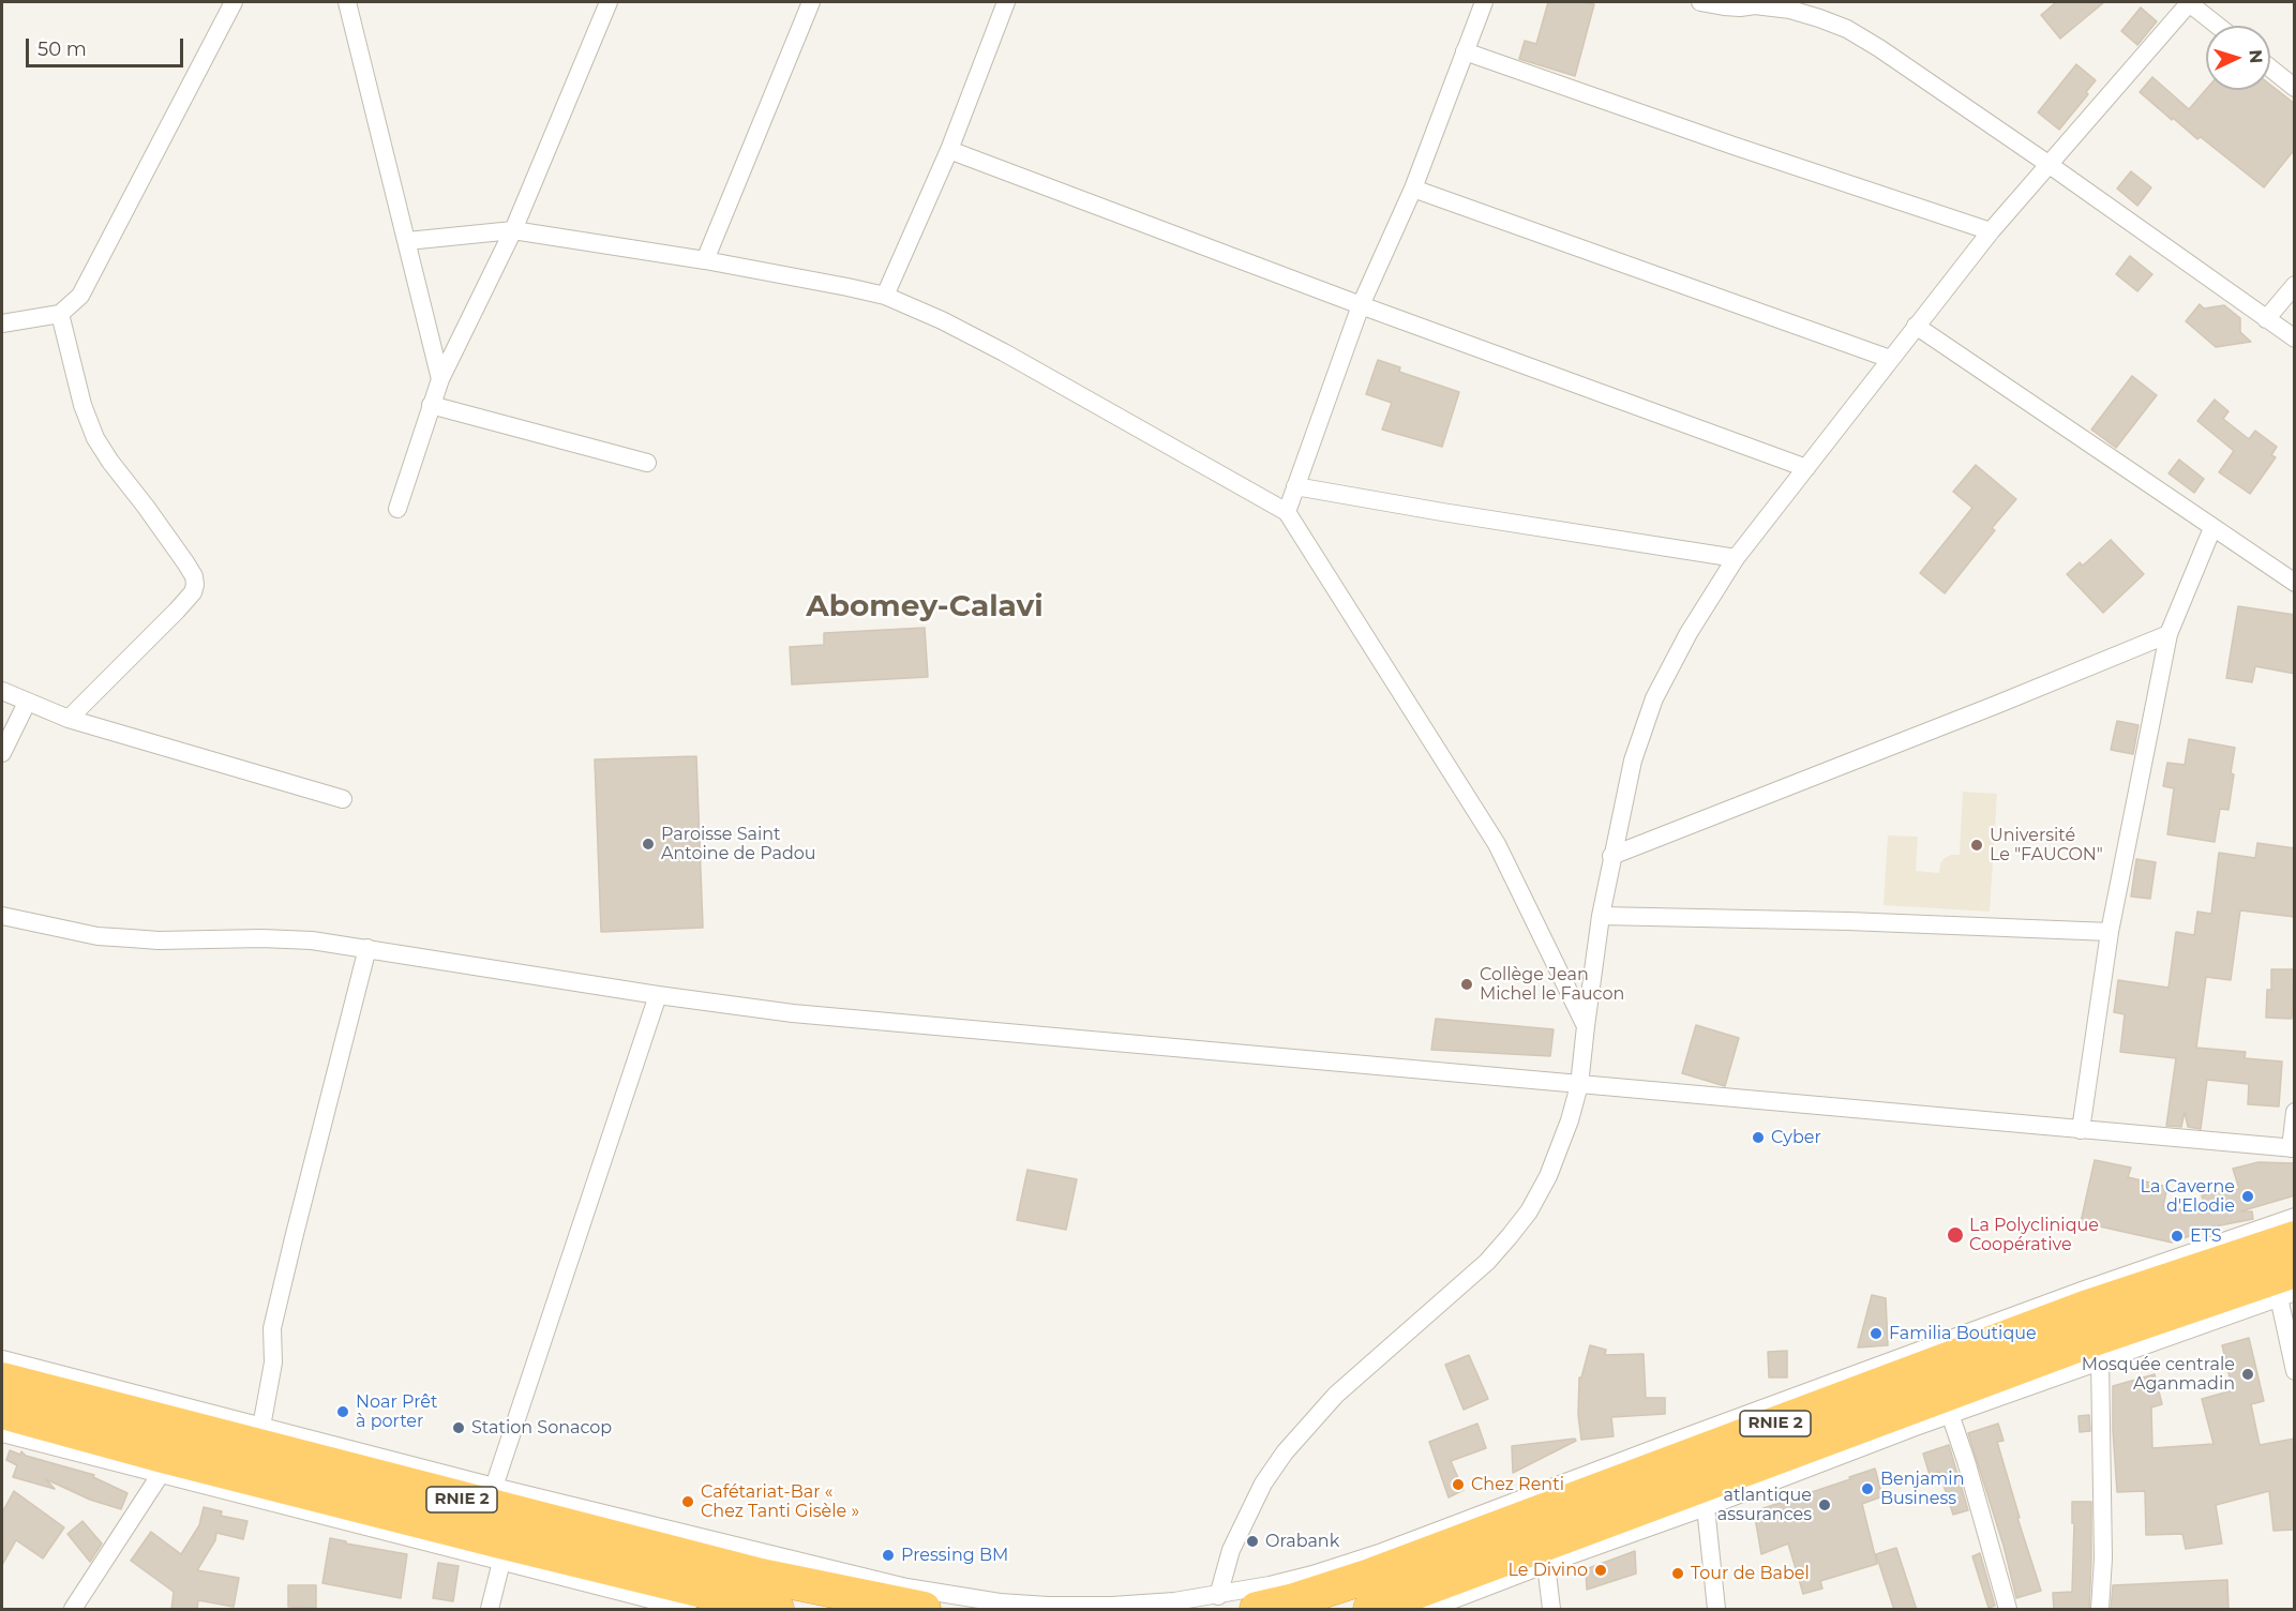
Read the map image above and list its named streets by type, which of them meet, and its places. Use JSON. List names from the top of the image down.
{
  "streets": {
    "highway": ["RNIE 2"]
  },
  "districts": ["Abomey-Calavi"],
  "places": [
    "Paroisse Saint Antoine de Padou",
    "Université Le \"FAUCON\"",
    "Collège Jean Michel le Faucon",
    "Cyber",
    "La Caverne d'Elodie",
    "La Polyclinique Coopérative",
    "ETS",
    "Familia Boutique",
    "Mosquée centrale Aganmadin",
    "Noar Prêt à porter",
    "Station Sonacop",
    "Chez Renti",
    "Benjamin Business",
    "Cafétariat-Bar « Chez Tanti Gisèle »",
    "atlantique assurances",
    "Orabank",
    "Pressing BM",
    "Le Divino",
    "Tour de Babel"
  ],
  "scale_bar": "50 m",
  "north": "right"
}
